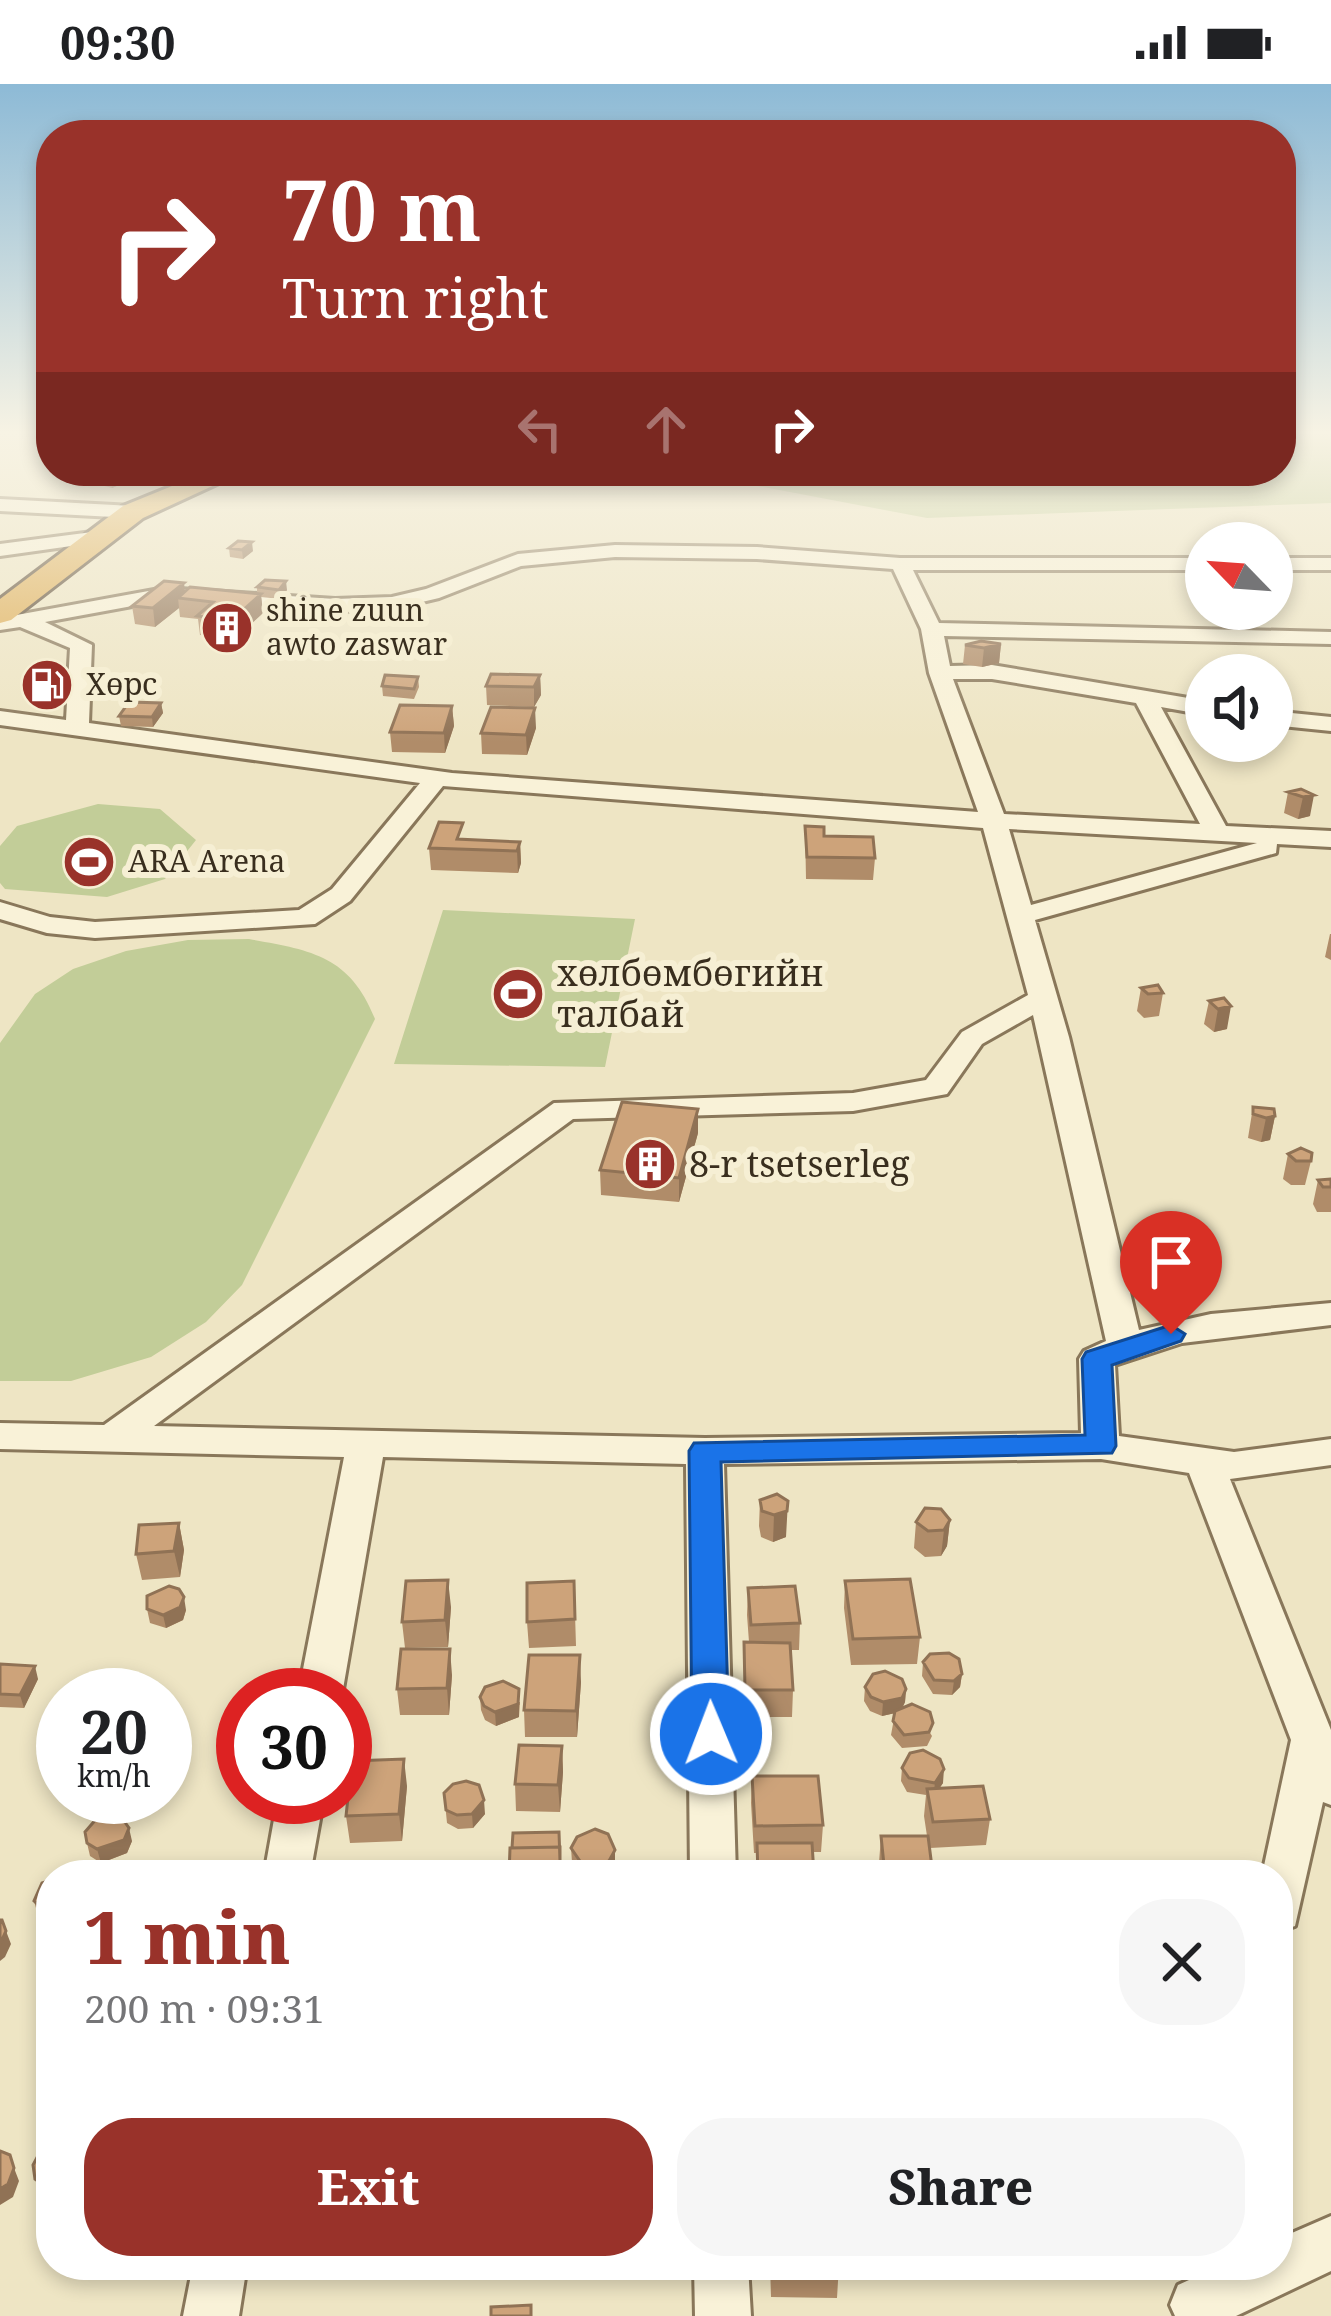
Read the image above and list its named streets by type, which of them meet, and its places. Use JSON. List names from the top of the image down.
{
  "places": {
    "building": ["shine zuun awto zaswar", "8-r tsetserleg"],
    "fuel station": ["Хөрс"],
    "sports": ["ARA Arena", "хөлбөмбөгийн талбай"]
  },
  "north": "top left",
  "page": {
    "status": "09:30",
    "turn": ["70 m", "Turn right"],
    "speed": "20 km/h",
    "limit": "30",
    "heading": ["1 min", "200 m · 09:31"],
    "buttons": ["Exit", "Share"]
  }
}
